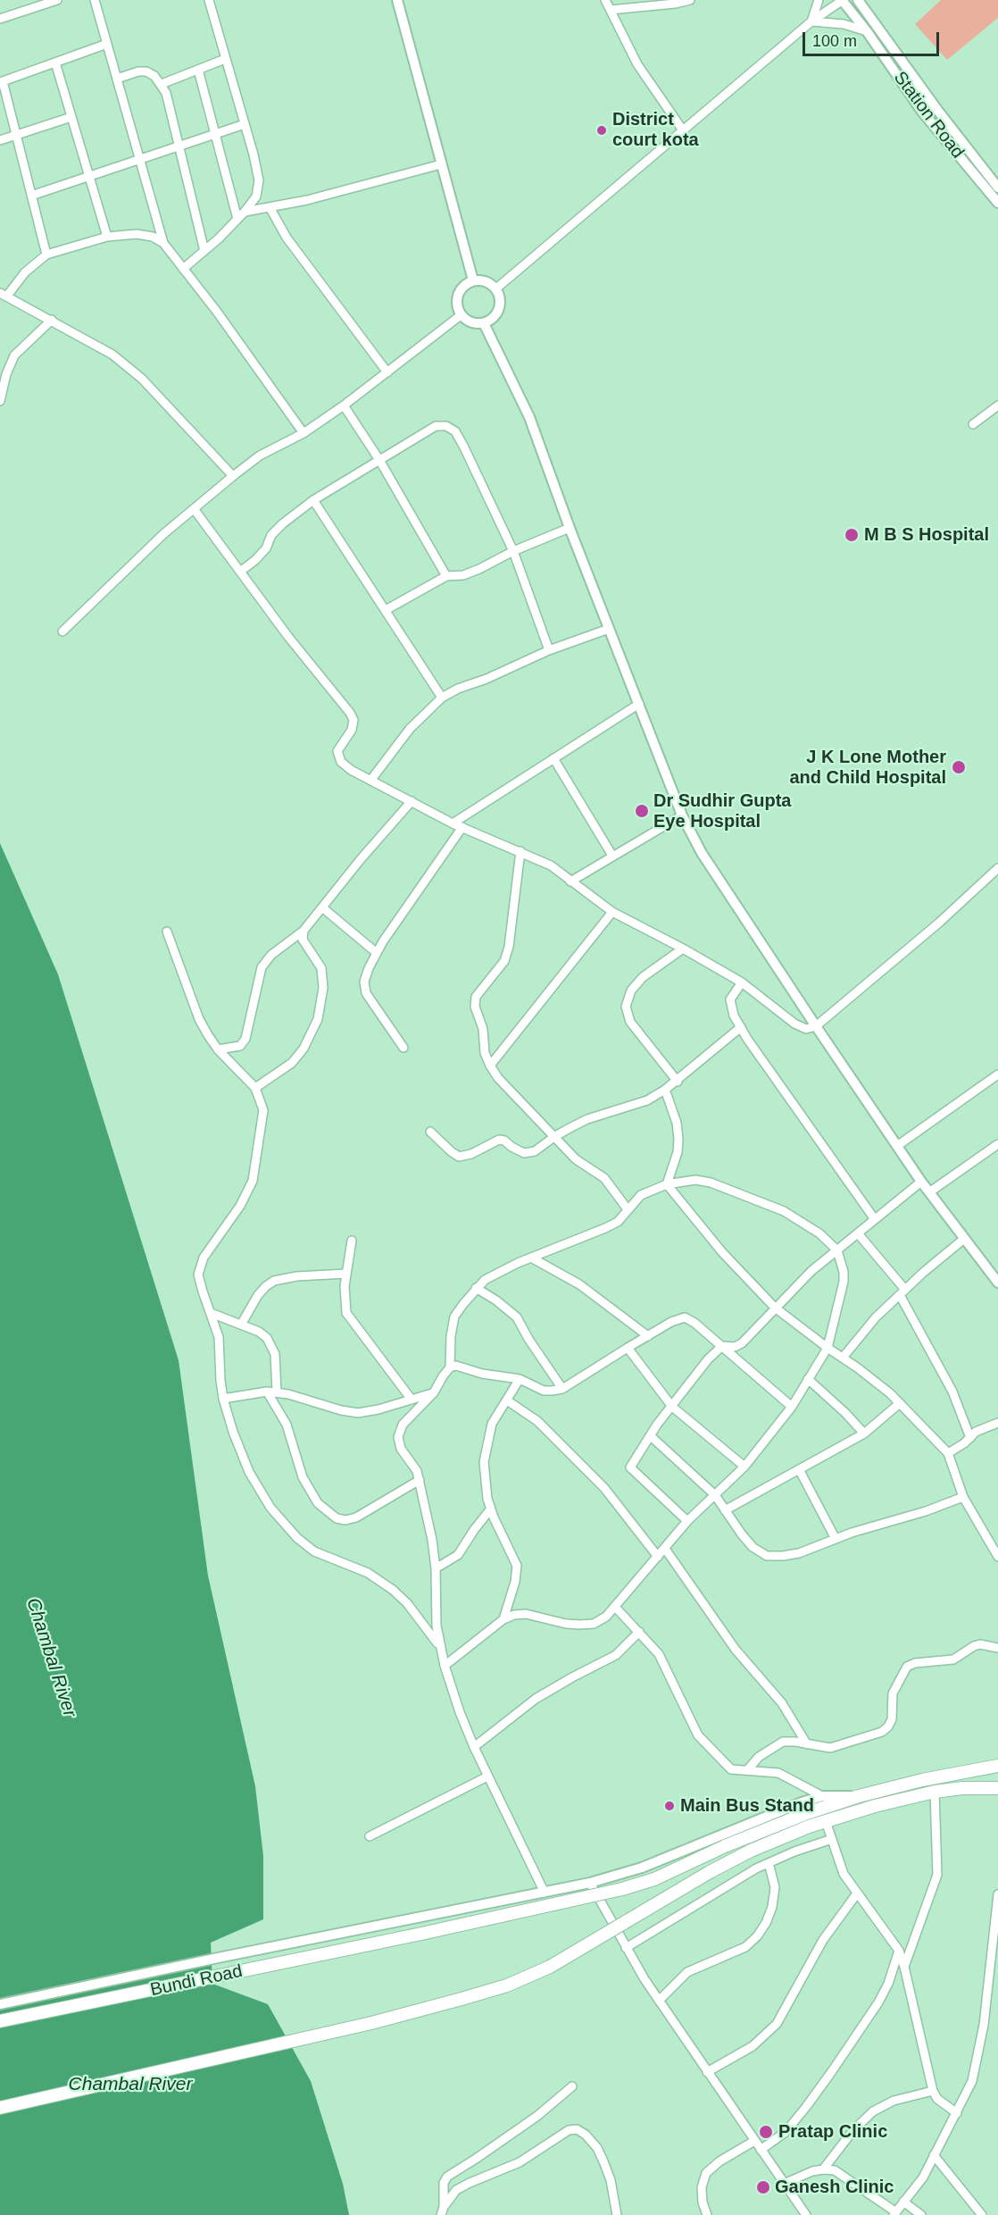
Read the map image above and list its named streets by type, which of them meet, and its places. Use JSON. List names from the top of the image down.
{
  "streets": {
    "main road": ["Bundi Road"],
    "street": ["Station Road"]
  },
  "water": ["Chambal River"],
  "places": [
    "District court kota",
    "M B S Hospital",
    "J K Lone Mother and Child Hospital",
    "Dr Sudhir Gupta Eye Hospital",
    "Main Bus Stand",
    "Pratap Clinic",
    "Ganesh Clinic"
  ],
  "scale_bar": "100 m"
}
